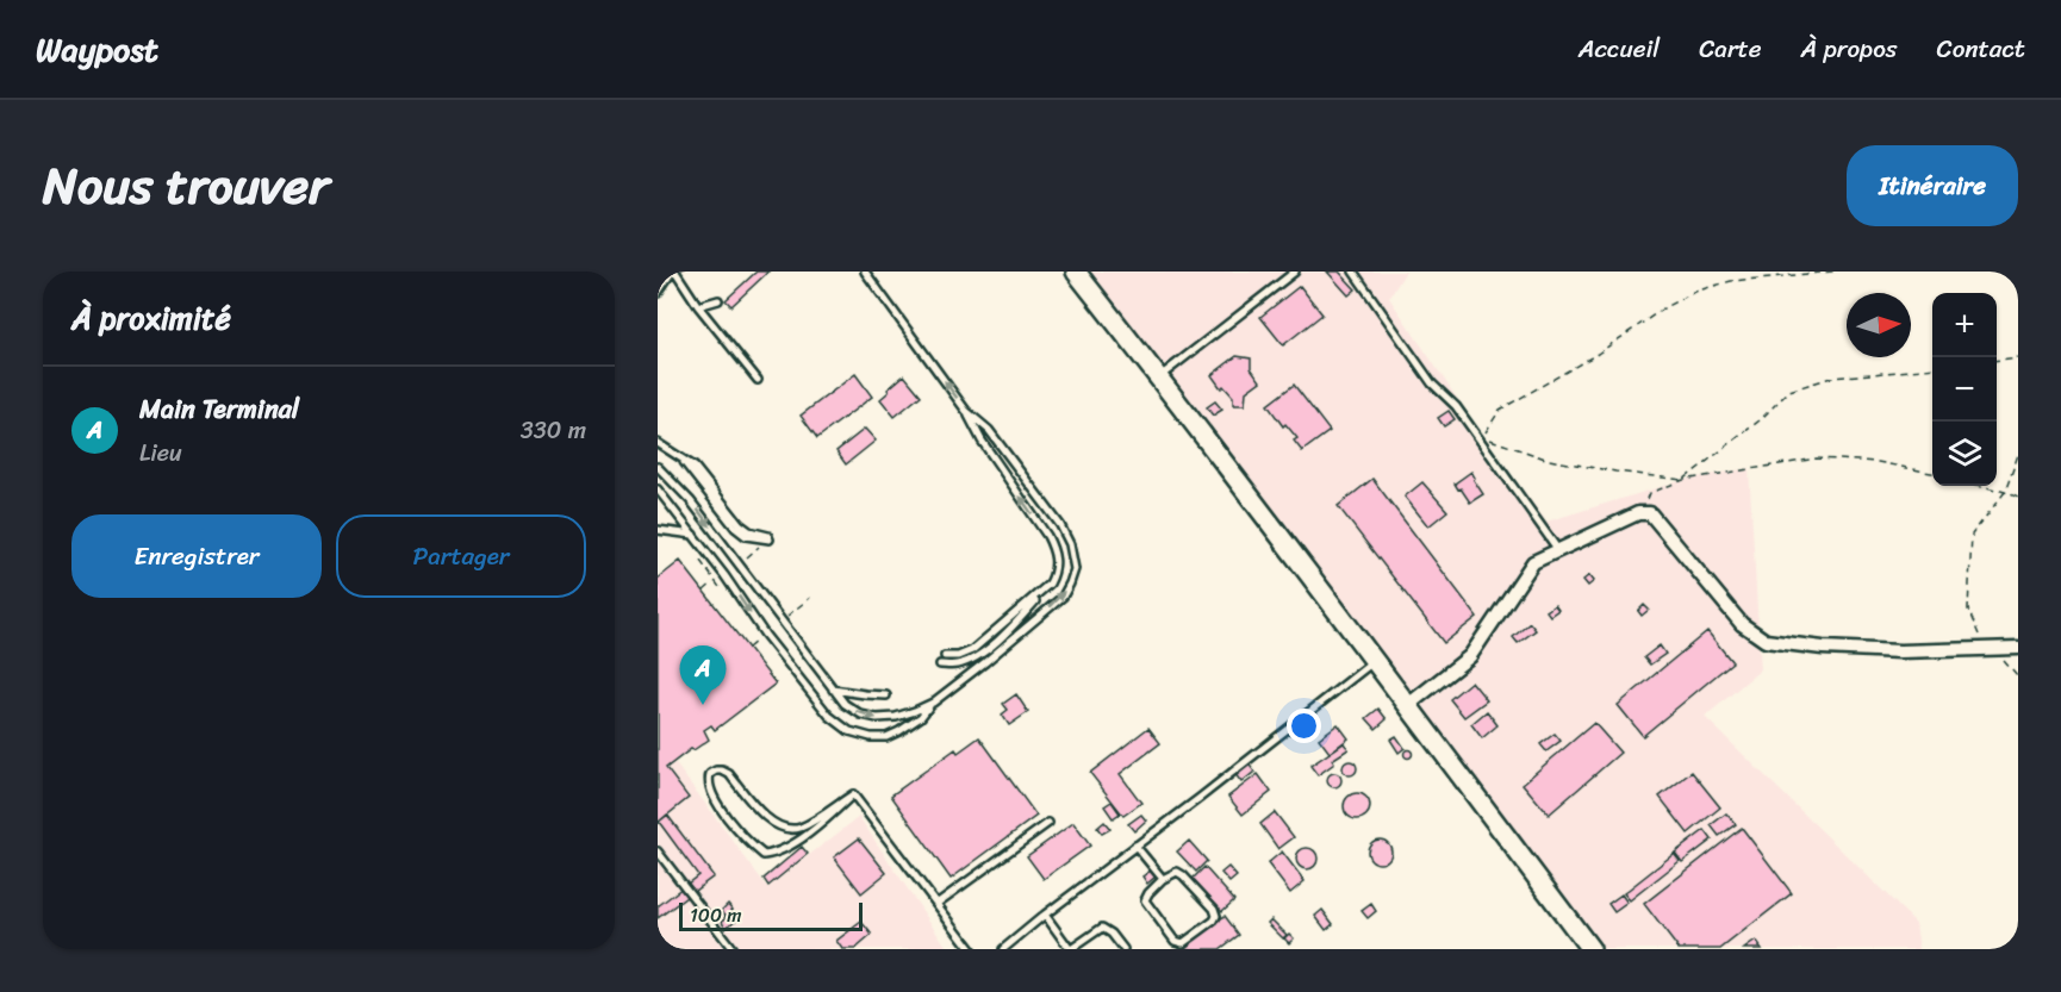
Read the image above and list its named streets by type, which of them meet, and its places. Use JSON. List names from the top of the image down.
{
  "scale_bar": "100 m",
  "north": "right",
  "page": {
    "header": "Waypost",
    "nav": [
      "Accueil",
      "Carte",
      "À propos",
      "Contact"
    ],
    "title": "Nous trouver",
    "buttons": [
      "Itinéraire",
      ["Enregistrer", "Partager"]
    ],
    "heading": "À proximité",
    "map_buttons": ["+", "−"],
    "list": [
      {
        "mark": "A",
        "name": "Main Terminal",
        "note": "Lieu",
        "value": "330 m"
      }
    ],
    "pins": "A",
    "scale": "100 m"
  }
}
